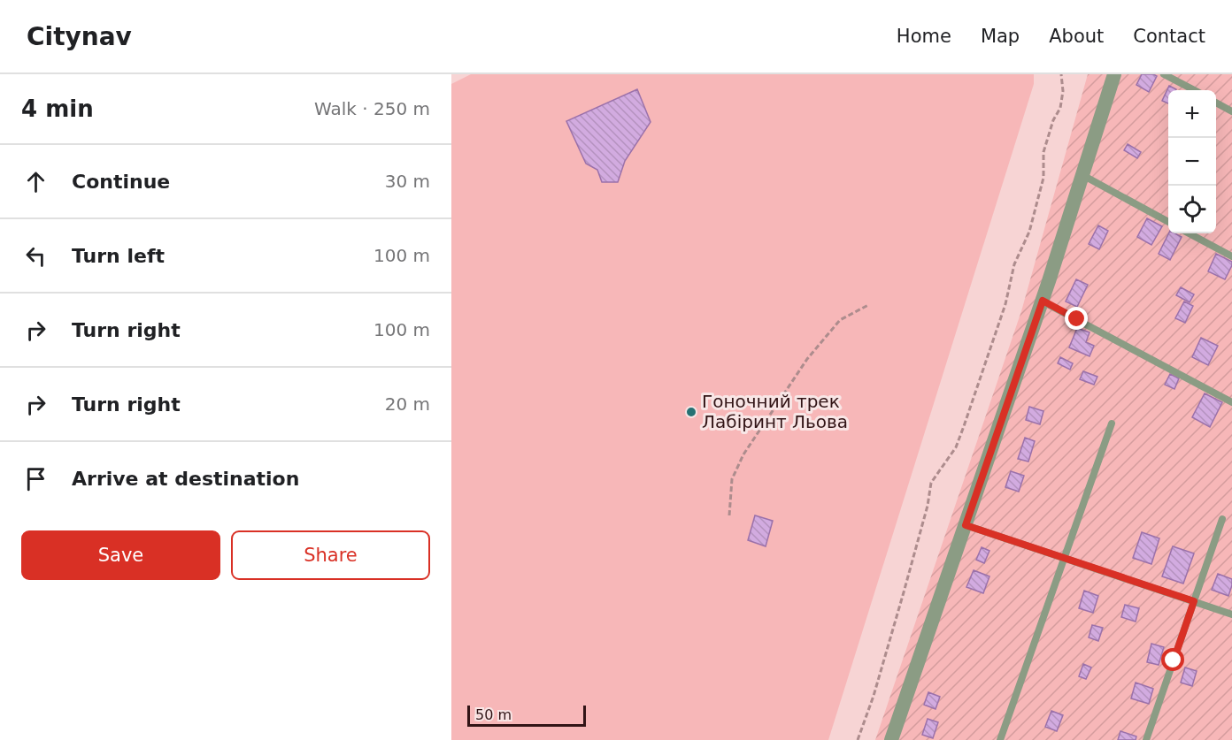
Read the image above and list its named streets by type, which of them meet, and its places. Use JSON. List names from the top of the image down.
{
  "places": ["Гоночний трек Лабіринт Льова"],
  "scale_bar": "50 m",
  "page": {
    "header": "Citynav",
    "nav": [
      "Home",
      "Map",
      "About",
      "Contact"
    ],
    "heading": ["4 min", "Walk · 250 m"],
    "map_buttons": ["+", "−"],
    "list": [
      ["Continue", "30 m"],
      ["Turn left", "100 m"],
      ["Turn right", "100 m"],
      ["Turn right", "20 m"],
      "Arrive at destination"
    ],
    "buttons": ["Save", "Share"],
    "scale": "50 m"
  }
}
